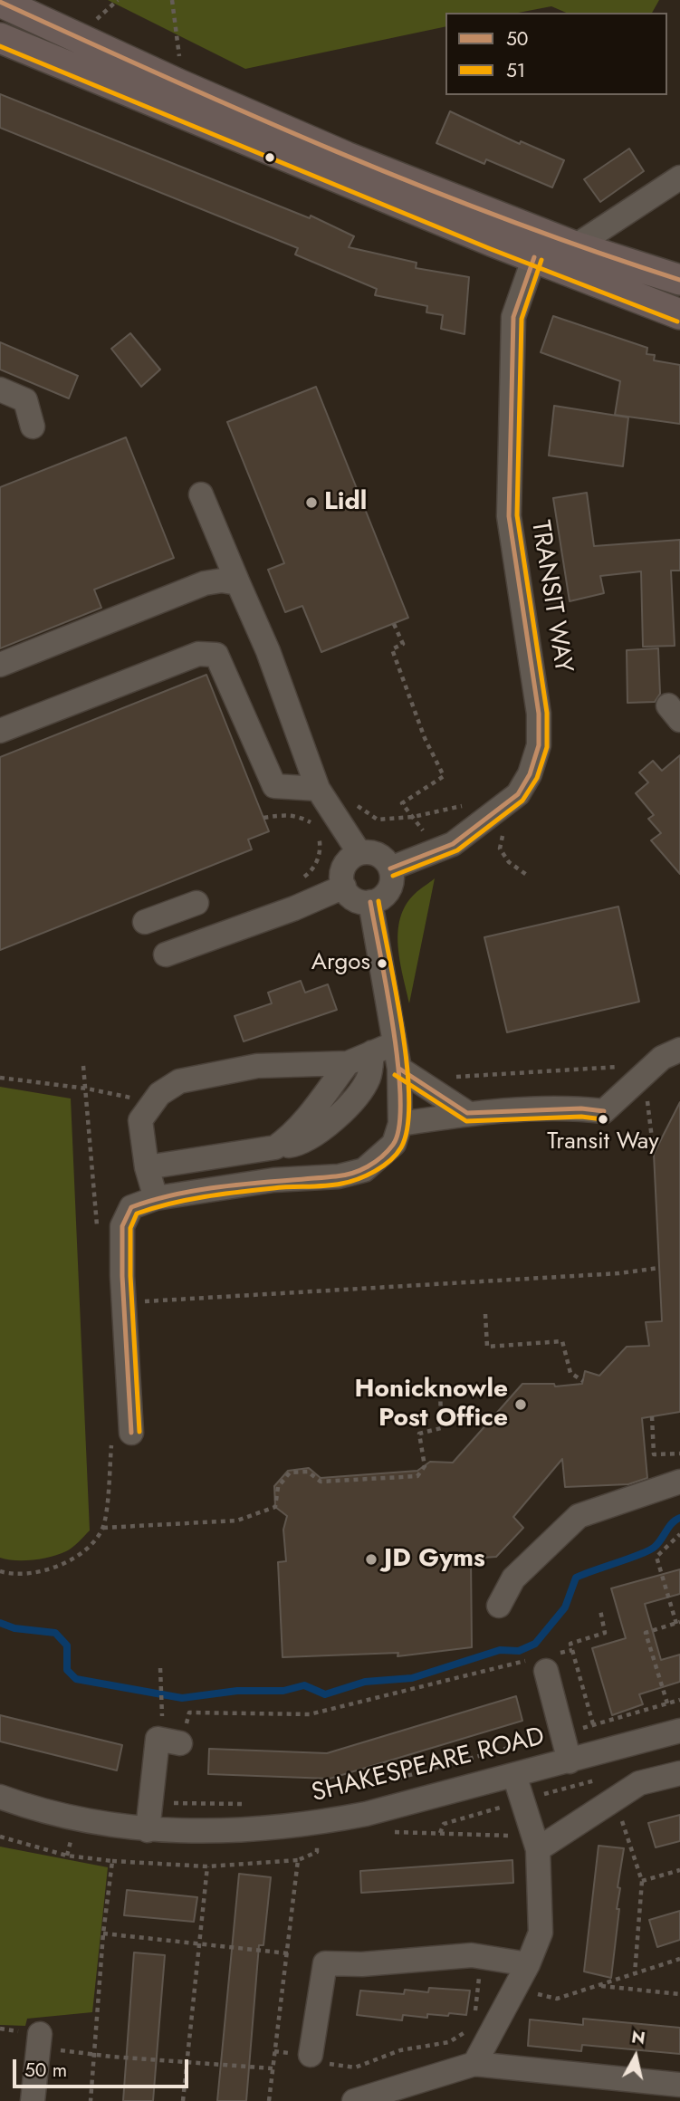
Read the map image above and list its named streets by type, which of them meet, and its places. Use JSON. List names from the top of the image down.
{
  "streets": {
    "street": ["TRANSIT WAY", "SHAKESPEARE ROAD"]
  },
  "places": [
    "Lidl",
    "Argos",
    "Transit Way",
    "Honicknowle Post Office",
    "JD Gyms"
  ],
  "lines": ["transit line 50", "transit line 51"],
  "legend": ["50", "51"],
  "scale_bar": "50 m",
  "north": "top"
}
